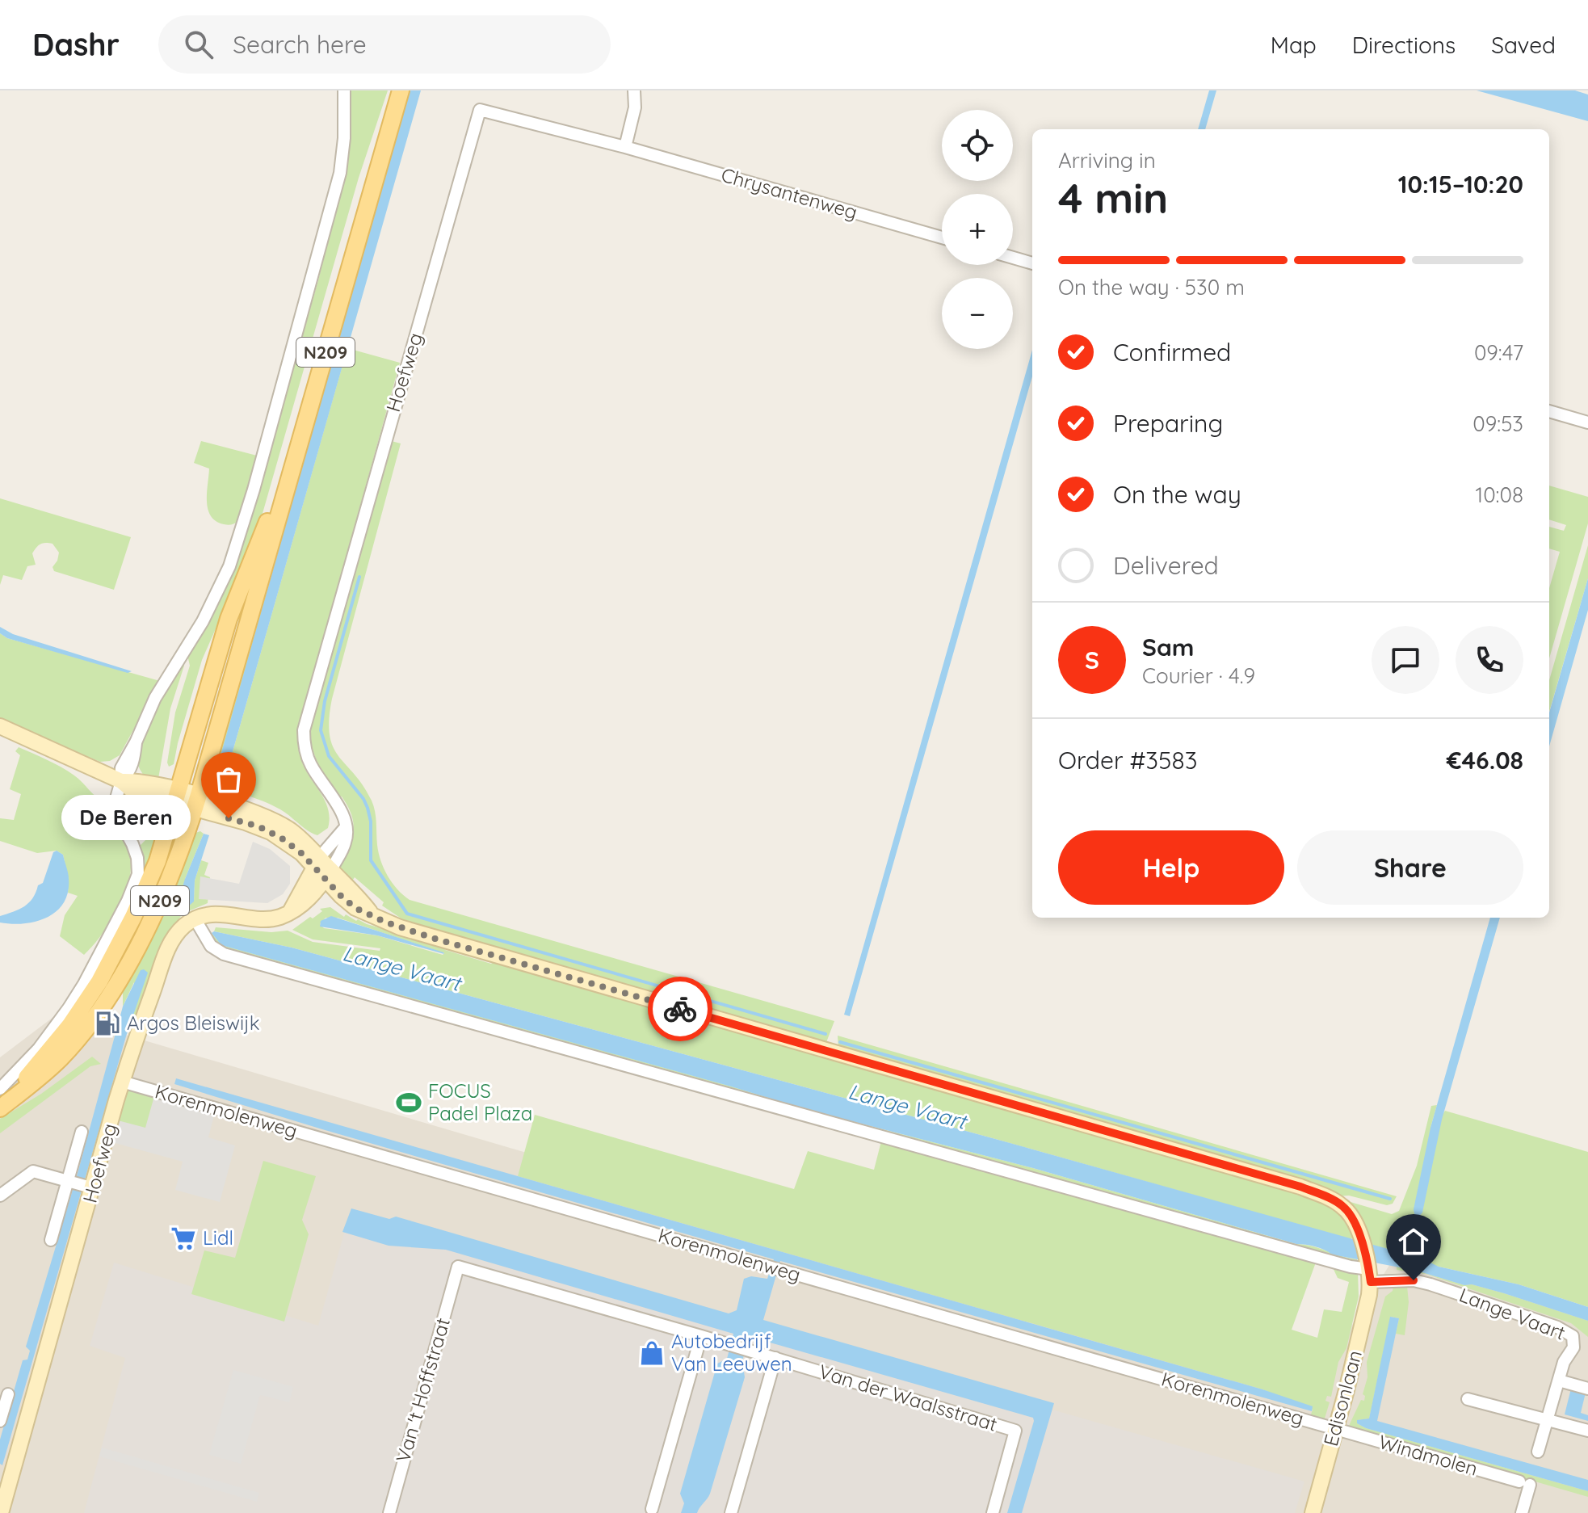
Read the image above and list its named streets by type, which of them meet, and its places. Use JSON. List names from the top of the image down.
{
  "streets": {
    "main road": ["N209"],
    "street": [
      "Chrysantenweg",
      "Hoefweg",
      "Korenmolenweg",
      "Lange Vaart",
      "Van 't Hoffstraat",
      "Van der Waalsstraat",
      "Edisonlaan",
      "Windmolen"
    ]
  },
  "crossings": [
    ["Chrysantenweg", "Hoefweg"],
    ["Hoefweg", "Korenmolenweg"],
    ["Hoefweg", "Lange Vaart"],
    ["Korenmolenweg", "Edisonlaan"],
    ["Korenmolenweg", "Windmolen"],
    ["Lange Vaart", "Edisonlaan"],
    ["Van 't Hoffstraat", "Van der Waalsstraat"],
    ["Edisonlaan", "Windmolen"]
  ],
  "water": ["Lange Vaart"],
  "places": {
    "other": ["De Beren"],
    "fuel station": ["Argos Bleiswijk"],
    "sports": ["FOCUS Padel Plaza"],
    "supermarket": ["Lidl"],
    "shop": ["Autobedrijf Van Leeuwen"]
  },
  "page": {
    "header": "Dashr",
    "search": "Search here",
    "nav": ["Map", "Directions", "Saved"],
    "map_buttons": ["+", "−"],
    "heading": ["4 min", "Arriving in", "10:15–10:20"],
    "panel": [
      "Sam",
      "Courier · 4.9",
      "Order #3583",
      "€46.08"
    ],
    "bar": "On the way · 530 m",
    "list": [
      ["Confirmed", "09:47"],
      ["Preparing", "09:53"],
      ["On the way", "10:08"],
      "Delivered"
    ],
    "round": "S",
    "bubble": "De Beren",
    "buttons": ["Help", "Share"]
  }
}
